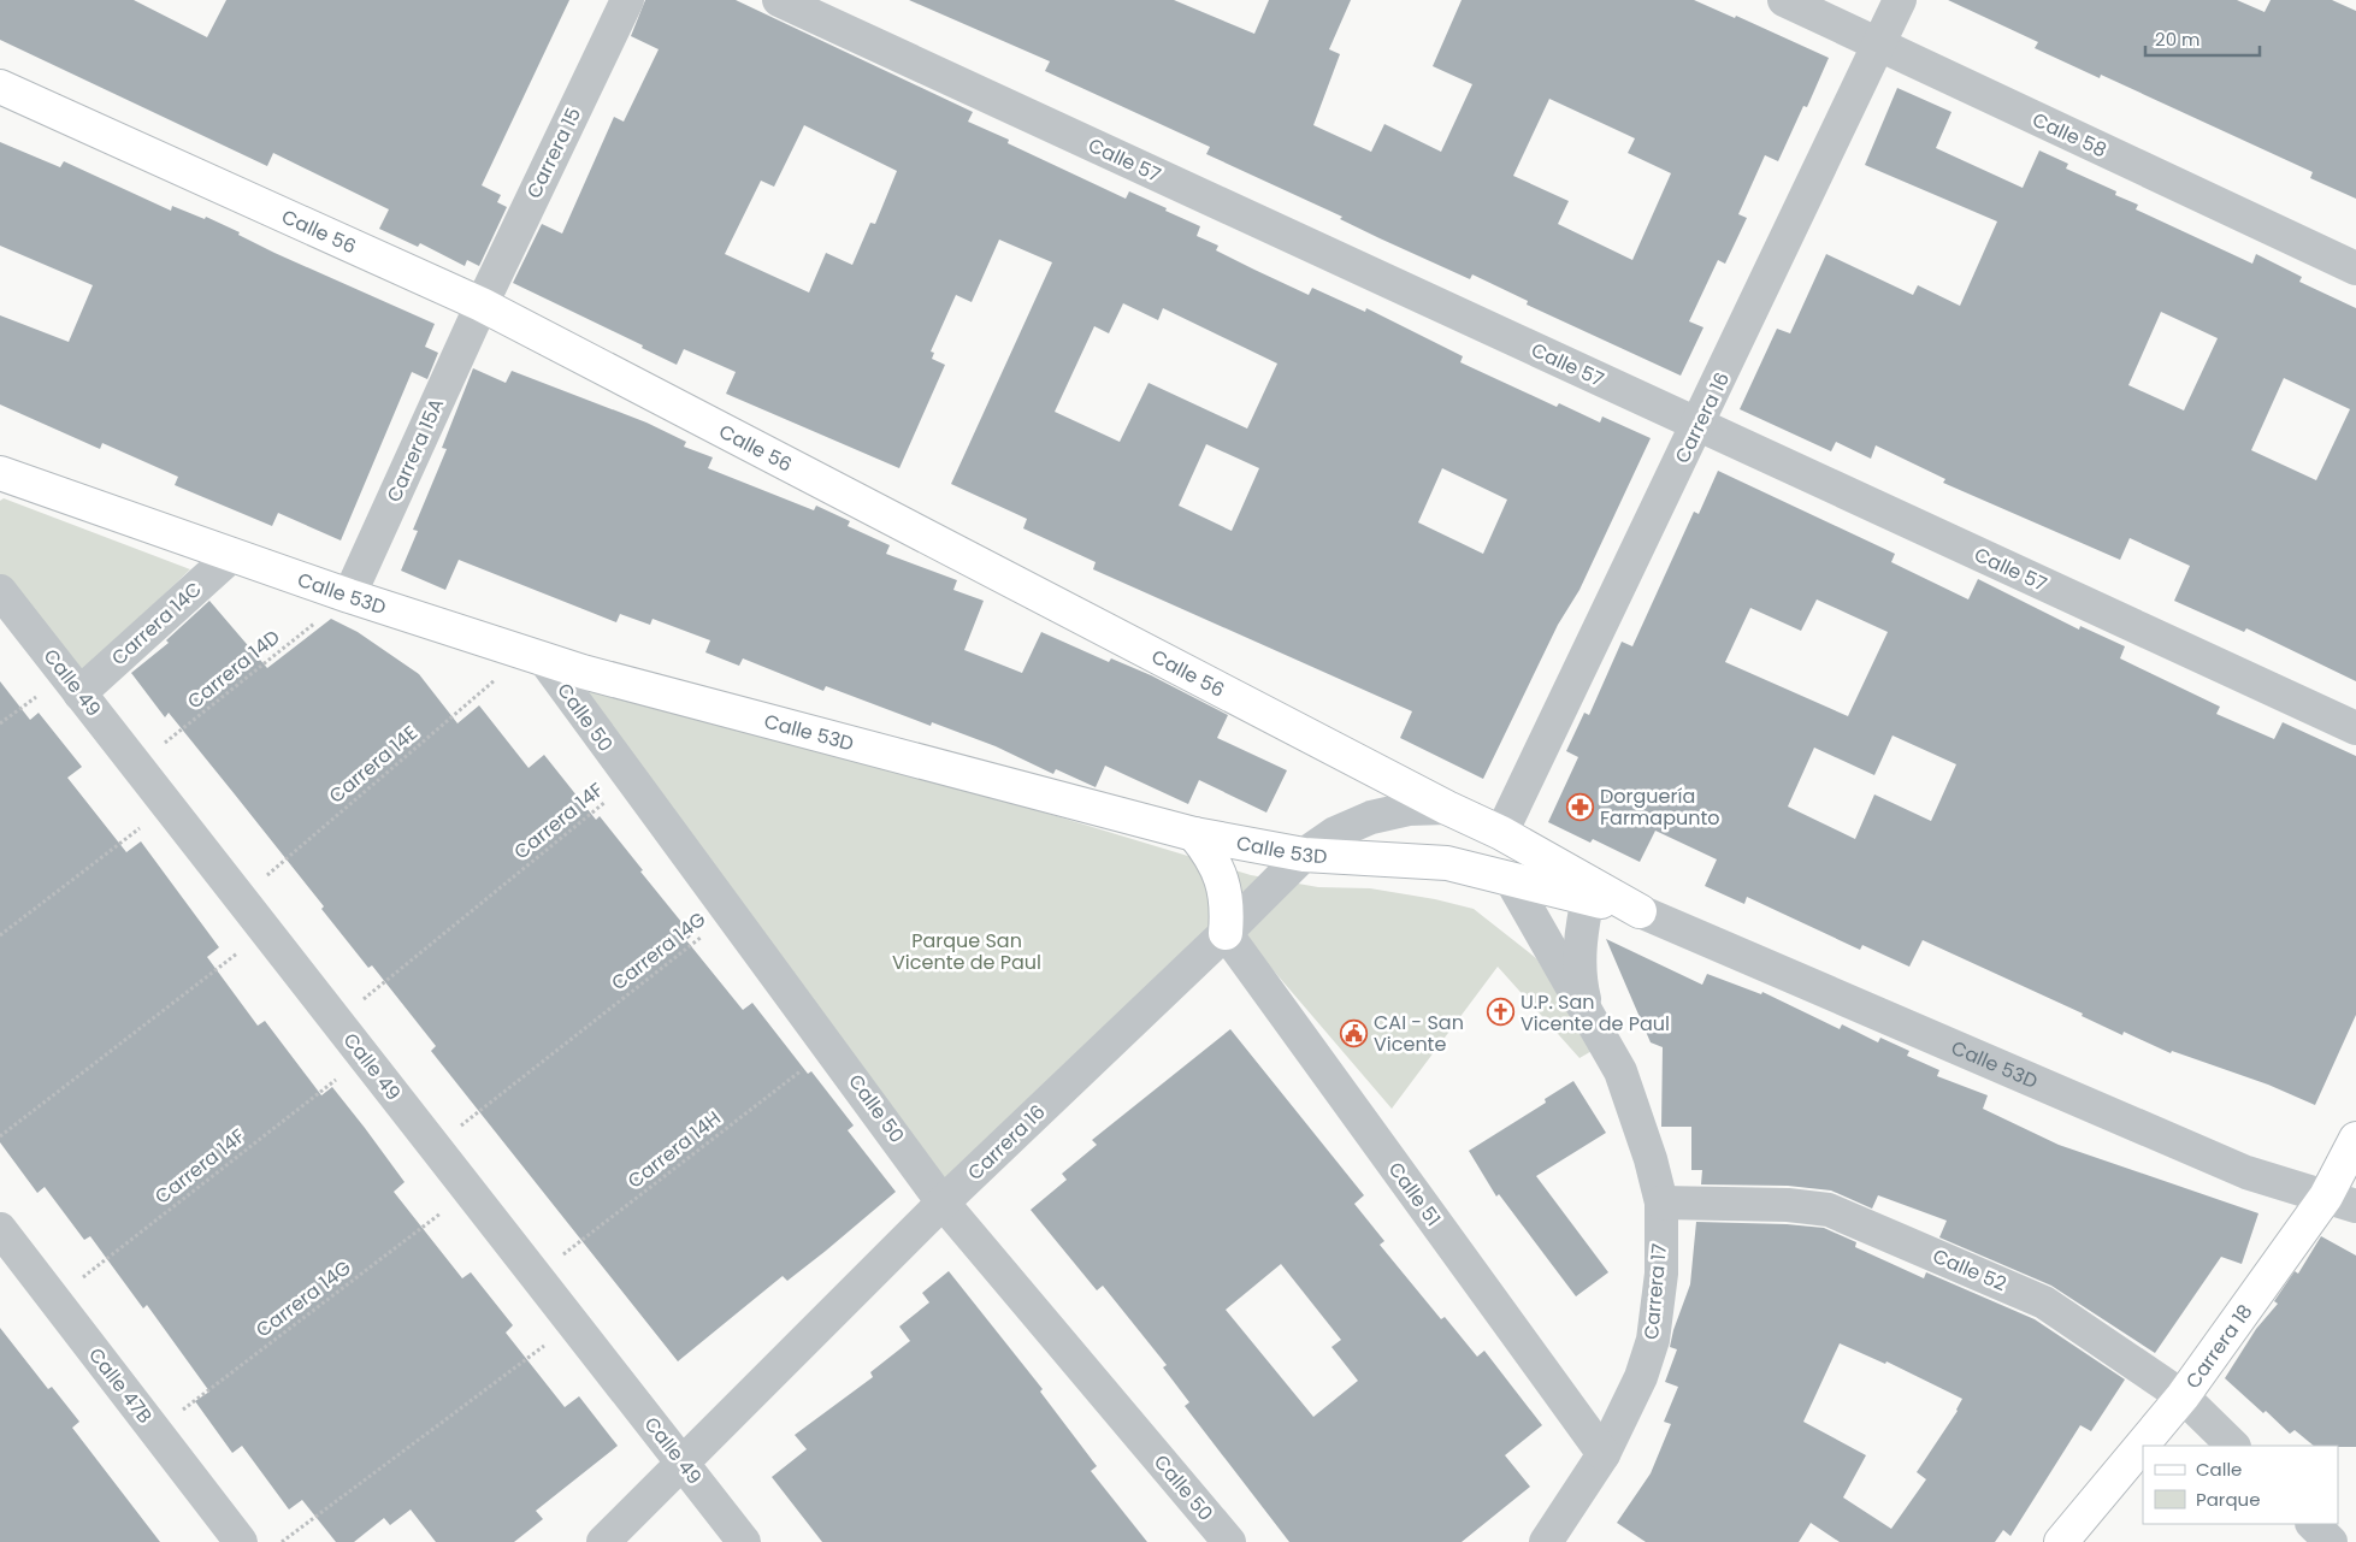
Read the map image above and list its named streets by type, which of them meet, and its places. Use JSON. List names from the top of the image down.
{
  "streets": {
    "street": [
      "Calle 58",
      "Carrera 15",
      "Calle 57",
      "Calle 56",
      "Carrera 16",
      "Carrera 15A",
      "Calle 53D",
      "Carrera 14C",
      "Calle 49",
      "Calle 50",
      "Calle 51",
      "Calle 52",
      "Carrera 17",
      "Carrera 18",
      "Calle 47B"
    ],
    "path": [
      "Carrera 14D",
      "Carrera 14E",
      "Carrera 14F",
      "Carrera 14G",
      "Carrera 14H"
    ]
  },
  "crossings": [
    ["Calle 58", "Carrera 16"],
    ["Carrera 15", "Calle 56"],
    ["Carrera 15", "Carrera 15A"],
    ["Calle 57", "Carrera 16"],
    ["Calle 56", "Carrera 16"],
    ["Calle 56", "Carrera 15A"],
    ["Calle 56", "Calle 53D"],
    ["Carrera 16", "Calle 53D"],
    ["Carrera 16", "Calle 49"],
    ["Carrera 16", "Calle 50"],
    ["Carrera 16", "Calle 51"],
    ["Carrera 15A", "Calle 53D"],
    ["Carrera 15A", "Carrera 14D"],
    ["Calle 53D", "Carrera 14C"],
    ["Calle 53D", "Carrera 14D"],
    ["Calle 53D", "Calle 50"],
    ["Calle 53D", "Carrera 14E"],
    ["Calle 53D", "Carrera 17"],
    ["Calle 53D", "Carrera 18"],
    ["Carrera 14C", "Calle 49"],
    ["Carrera 14D", "Calle 49"],
    ["Calle 49", "Carrera 14E"],
    ["Calle 49", "Carrera 14F"],
    ["Calle 49", "Carrera 14G"],
    ["Calle 49", "Carrera 14H"],
    ["Calle 50", "Carrera 14E"],
    ["Calle 50", "Carrera 14F"],
    ["Calle 50", "Carrera 14G"],
    ["Calle 50", "Carrera 14H"],
    ["Carrera 14F", "Calle 47B"],
    ["Carrera 14G", "Calle 47B"],
    ["Calle 51", "Carrera 17"],
    ["Calle 52", "Carrera 17"],
    ["Calle 52", "Carrera 18"]
  ],
  "parks": ["Parque San Vicente de Paul"],
  "places": {
    "pharmacy": ["Dorguería Farmapunto"],
    "church": ["U.P. San Vicente de Paul"],
    "public building": ["CAI - San Vicente"]
  },
  "legend": ["Calle", "Parque"],
  "scale_bar": "20 m"
}
